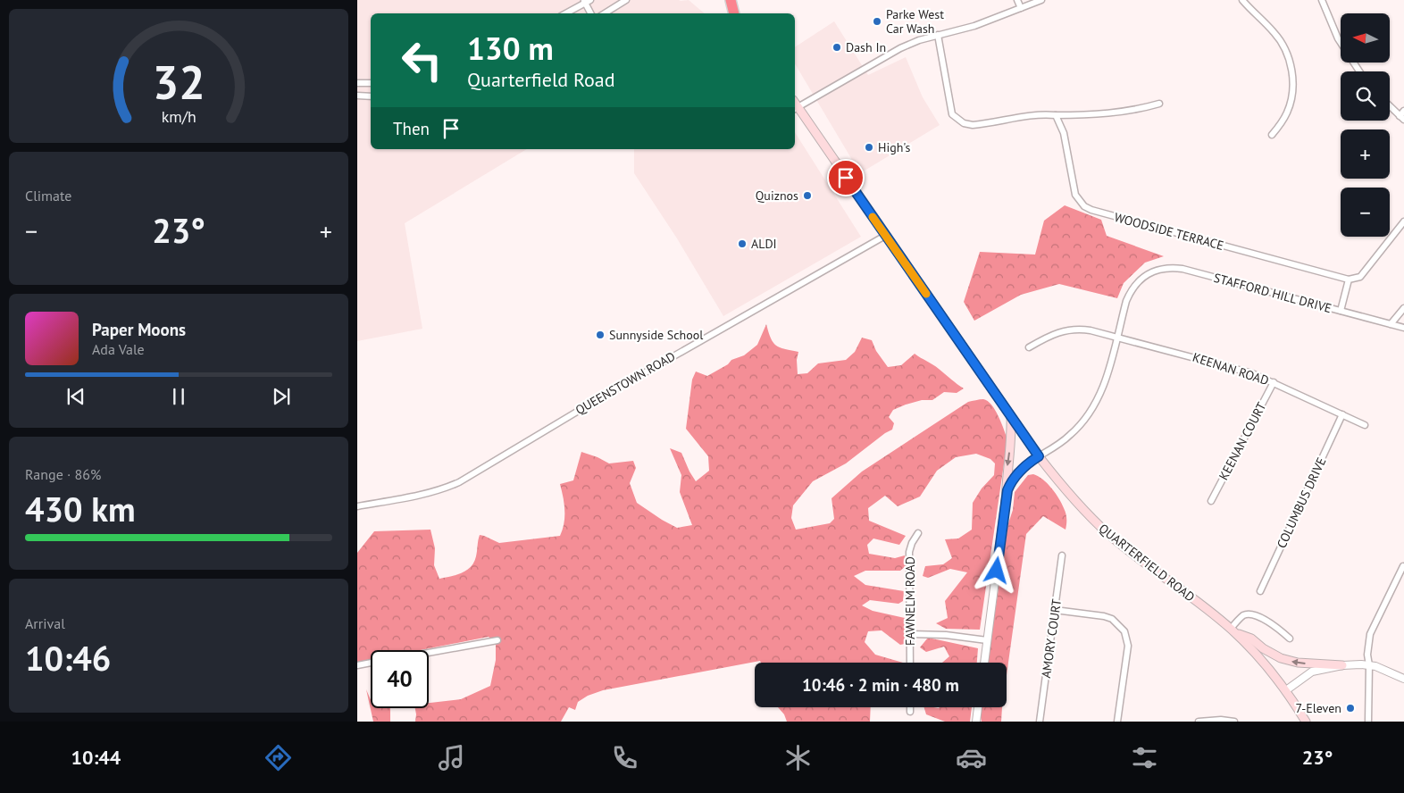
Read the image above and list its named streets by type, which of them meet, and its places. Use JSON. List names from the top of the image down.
{
  "streets": {
    "main road": ["QUARTERFIELD ROAD"],
    "street": [
      "WOODSIDE TERRACE",
      "STAFFORD HILL DRIVE",
      "KEENAN ROAD",
      "QUEENSTOWN ROAD",
      "KEENAN COURT",
      "COLUMBUS DRIVE",
      "FAWNELM ROAD",
      "AMORY COURT"
    ]
  },
  "crossings": [
    ["STAFFORD HILL DRIVE", "KEENAN ROAD"],
    ["KEENAN ROAD", "KEENAN COURT"],
    ["KEENAN ROAD", "COLUMBUS DRIVE"],
    ["QUEENSTOWN ROAD", "QUARTERFIELD ROAD"]
  ],
  "places": [
    "Parke West Car Wash",
    "Dash In",
    "High's",
    "Quiznos",
    "ALDI",
    "Sunnyside School",
    "7-Eleven"
  ],
  "north": "left",
  "page": {
    "map_buttons": ["+", "−"],
    "turn": ["130 m", "Quarterfield Road"],
    "then": "Then",
    "tile": [
      "Climate",
      ["Range · 86%", "430 km"],
      ["Arrival", "10:46"]
    ],
    "heat": ["−", "23°", "+"],
    "song": ["Paper Moons", "Ada Vale"],
    "limit": "40",
    "trip": "10:46 · 2 min · 480 m",
    "tabs": ["10:44", "23°"],
    "gauge": ["32", "km/h"]
  }
}
